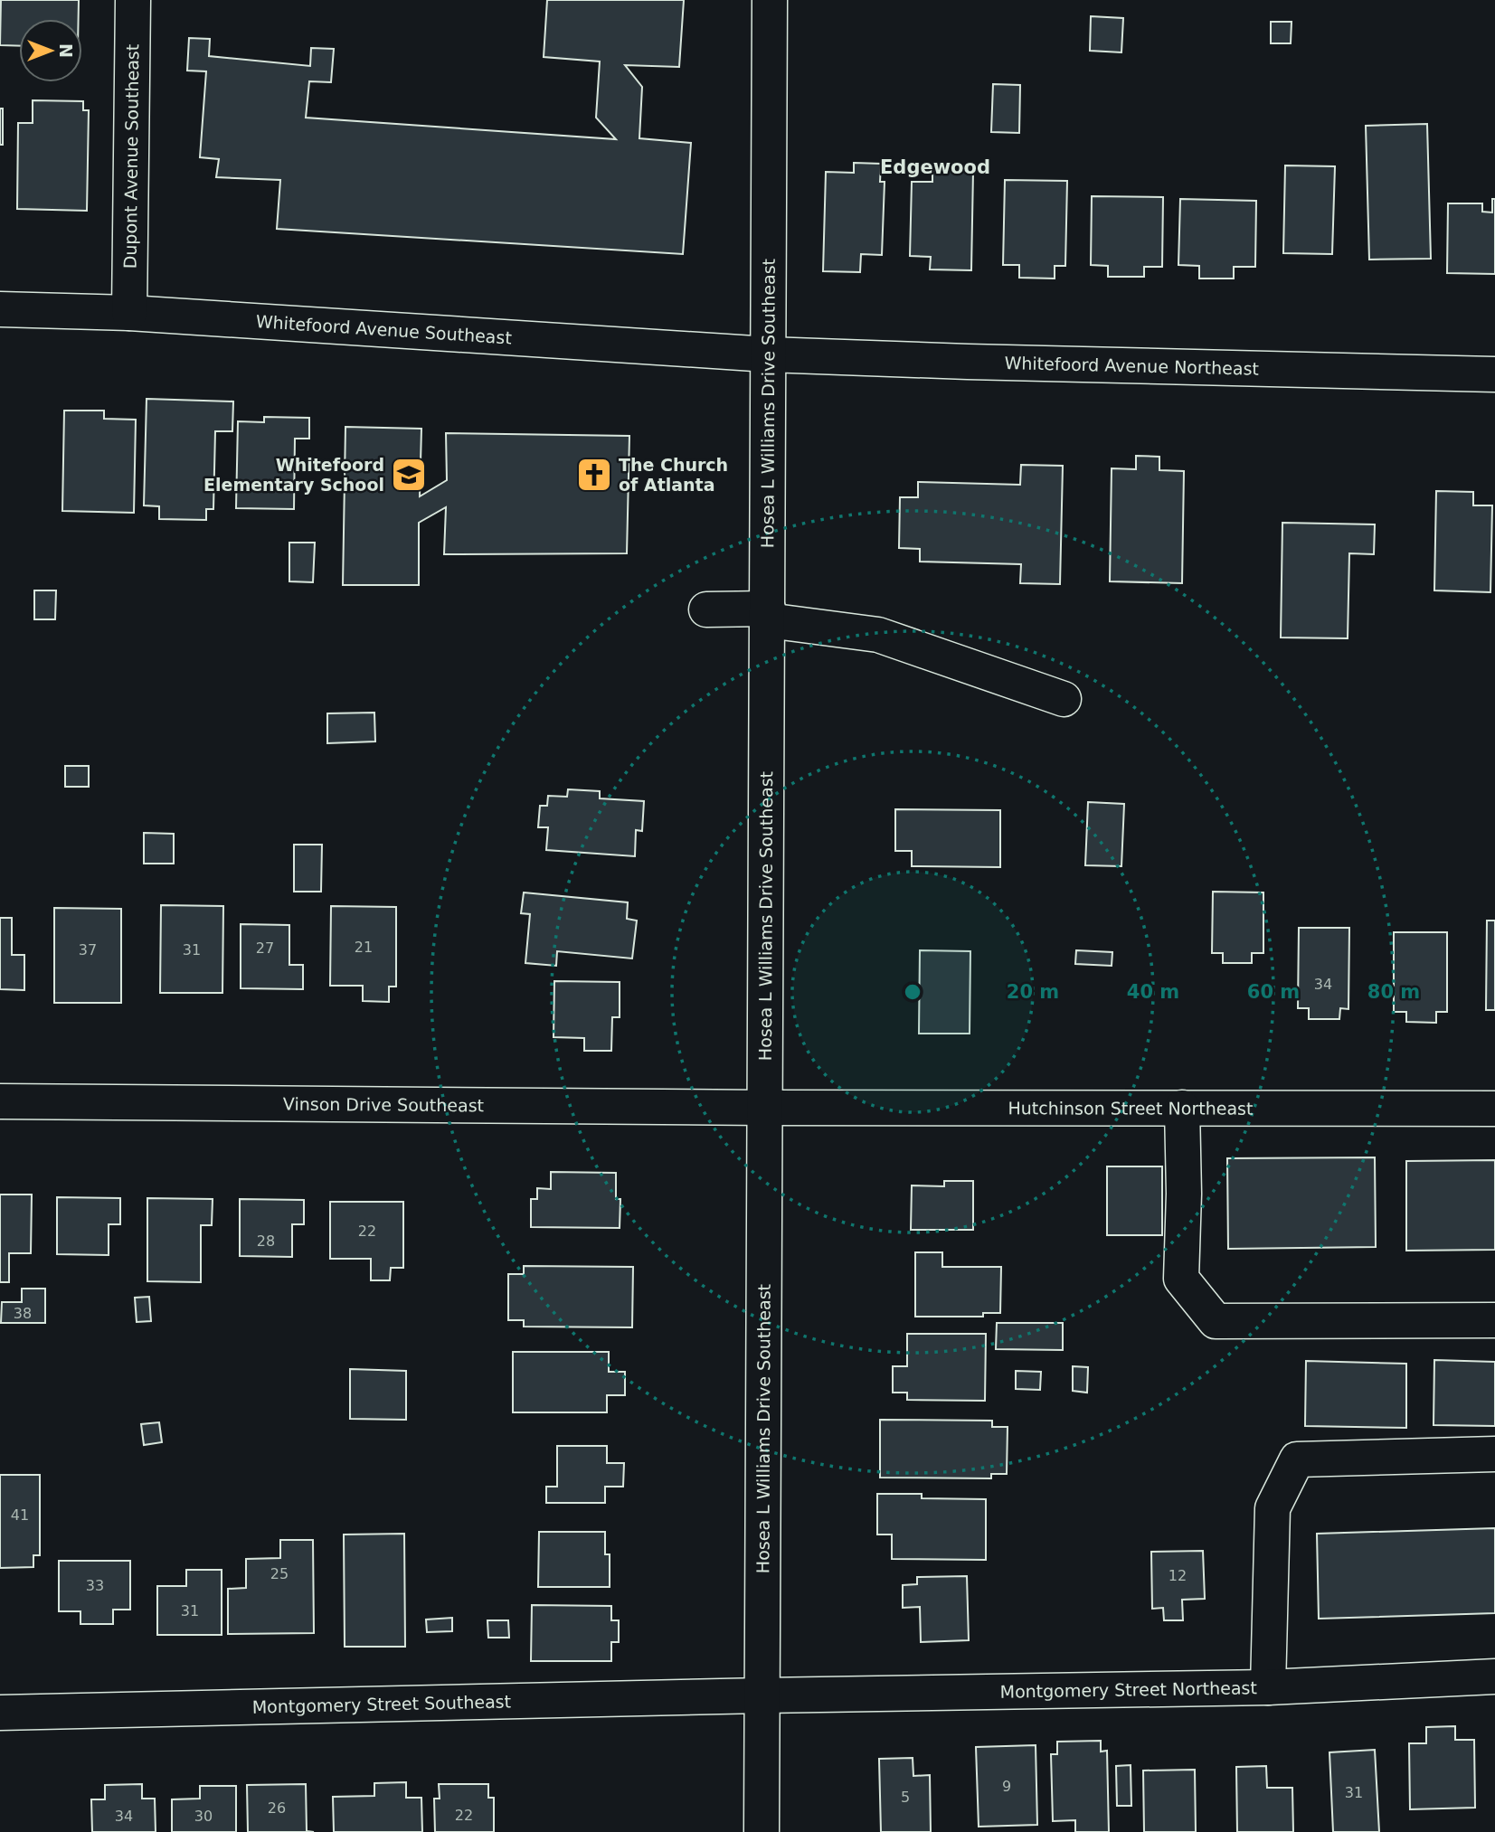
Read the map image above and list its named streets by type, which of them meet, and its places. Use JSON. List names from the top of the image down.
{
  "streets": {
    "street": [
      "Dupont Avenue Southeast",
      "Whitefoord Avenue Southeast",
      "Whitefoord Avenue Northeast",
      "Hosea L Williams Drive Southeast",
      "Vinson Drive Southeast",
      "Hutchinson Street Northeast",
      "Montgomery Street Northeast",
      "Montgomery Street Southeast"
    ]
  },
  "crossings": [
    ["Dupont Avenue Southeast", "Whitefoord Avenue Southeast"],
    ["Whitefoord Avenue Southeast", "Whitefoord Avenue Northeast"],
    ["Whitefoord Avenue Southeast", "Hosea L Williams Drive Southeast"],
    ["Whitefoord Avenue Northeast", "Hosea L Williams Drive Southeast"],
    ["Hosea L Williams Drive Southeast", "Vinson Drive Southeast"],
    ["Hosea L Williams Drive Southeast", "Hutchinson Street Northeast"],
    ["Hosea L Williams Drive Southeast", "Montgomery Street Northeast"],
    ["Hosea L Williams Drive Southeast", "Montgomery Street Southeast"],
    ["Vinson Drive Southeast", "Hutchinson Street Northeast"],
    ["Montgomery Street Northeast", "Montgomery Street Southeast"]
  ],
  "districts": ["Edgewood"],
  "places": {
    "school or university": ["Whitefoord Elementary School"],
    "church": ["The Church of Atlanta"]
  },
  "house_numbers": [
    "21",
    "27",
    "37",
    "31",
    "34",
    "22",
    "28",
    "38",
    "41",
    "25",
    "12",
    "33",
    "31",
    "9",
    "31",
    "5",
    "26",
    "22",
    "34",
    "30"
  ],
  "north": "right",
  "rings": [
    "20 m",
    "40 m",
    "60 m",
    "80 m"
  ]
}
